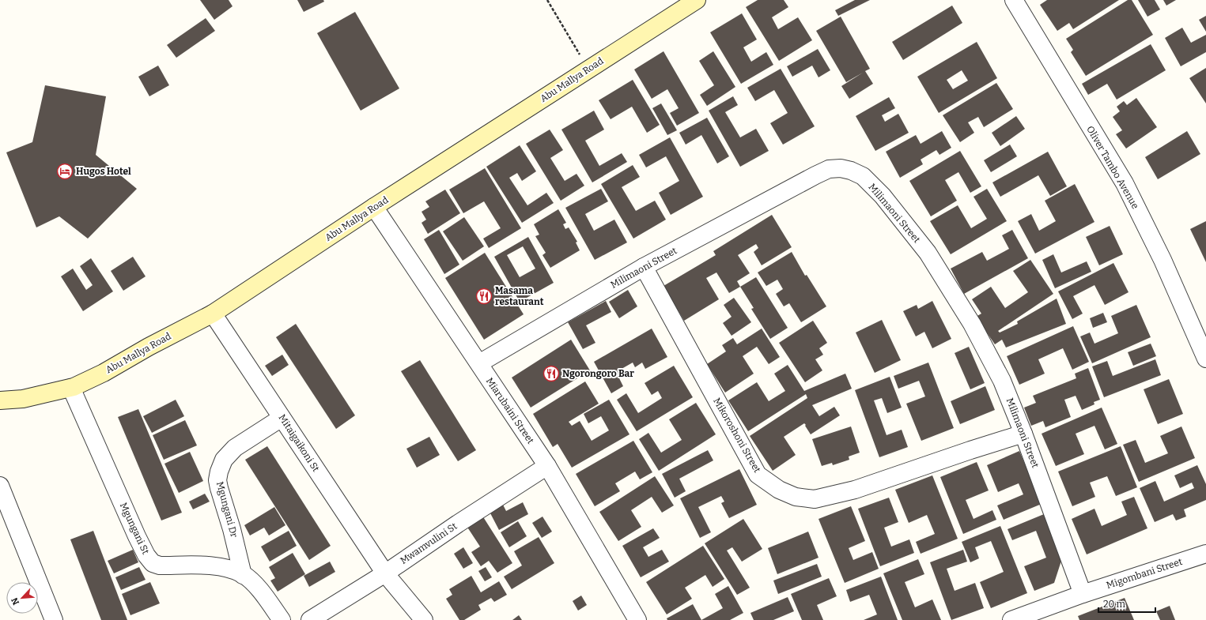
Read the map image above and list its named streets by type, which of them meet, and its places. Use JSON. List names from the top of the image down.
{
  "streets": {
    "main road": ["Abu Mallya Road"],
    "street": [
      "Oliver Tambo Avenue",
      "Milimaoni Street",
      "Miarubaini Street",
      "Mikoroshoni Street",
      "Mitaigaikoni St",
      "Mgungani Dr",
      "Mgungani St",
      "Mwamvulini St",
      "Migombani Street"
    ]
  },
  "crossings": [
    ["Abu Mallya Road", "Miarubaini Street"],
    ["Abu Mallya Road", "Mitaigaikoni St"],
    ["Abu Mallya Road", "Mgungani St"],
    ["Milimaoni Street", "Miarubaini Street"],
    ["Milimaoni Street", "Mikoroshoni Street"],
    ["Milimaoni Street", "Migombani Street"],
    ["Miarubaini Street", "Mwamvulini St"],
    ["Mitaigaikoni St", "Mgungani Dr"],
    ["Mitaigaikoni St", "Mwamvulini St"],
    ["Mgungani Dr", "Mgungani St"]
  ],
  "places": {
    "hotel": ["Hugos Hotel"],
    "restaurant": ["Masama restaurant", "Ngorongoro Bar"]
  },
  "scale_bar": "20 m",
  "north": "bottom left"
}
